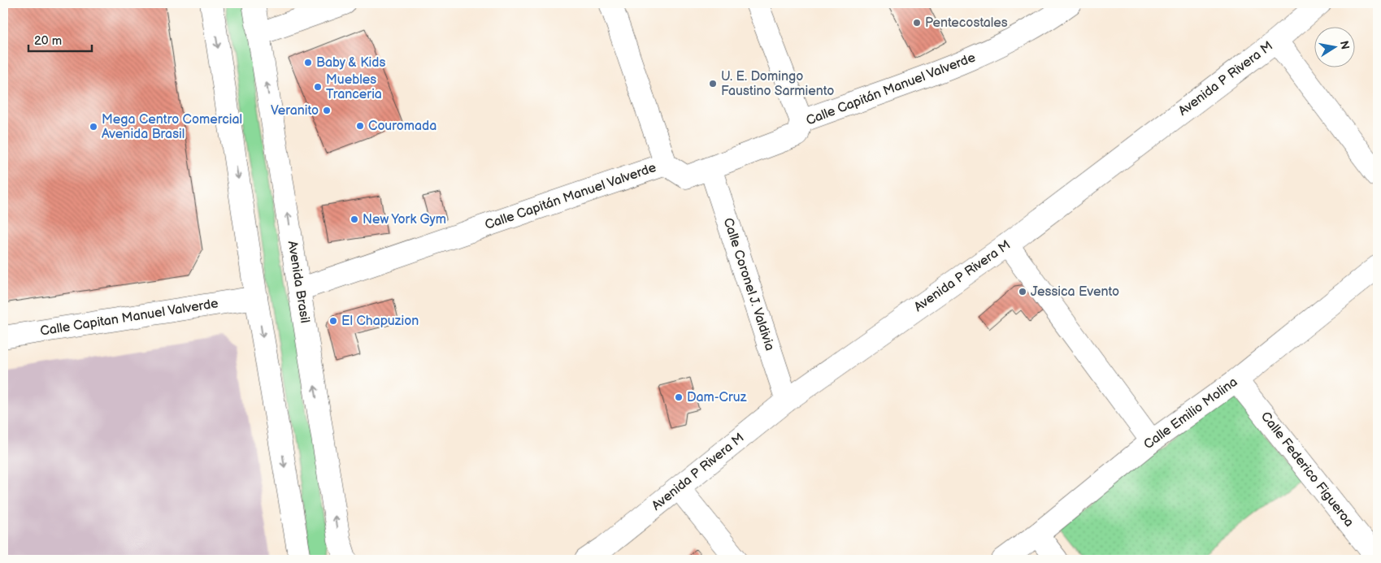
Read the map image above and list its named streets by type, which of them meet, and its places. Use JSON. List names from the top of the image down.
{
  "streets": {
    "street": [
      "Avenida P Rivera M",
      "Calle Capitán Manuel Valverde",
      "Avenida Brasil",
      "Calle Coronel J. Valdivia",
      "Calle Capitan Manuel Valverde",
      "Calle Emilio Molina",
      "Calle Federico Figueroa"
    ]
  },
  "crossings": [
    ["Avenida P Rivera M", "Calle Coronel J. Valdivia"],
    ["Calle Capitán Manuel Valverde", "Avenida Brasil"],
    ["Calle Capitán Manuel Valverde", "Calle Coronel J. Valdivia"],
    ["Calle Emilio Molina", "Calle Federico Figueroa"]
  ],
  "places": [
    "Pentecostales",
    "Baby & Kids",
    "U. E. Domingo Faustino Sarmiento",
    "Muebles Tranceria",
    "Veranito",
    "Couromada",
    "Mega Centro Comercial Avenida Brasil",
    "New York Gym",
    "Jessica Evento",
    "El Chapuzion",
    "Dam-Cruz"
  ],
  "scale_bar": "20 m",
  "north": "right"
}
